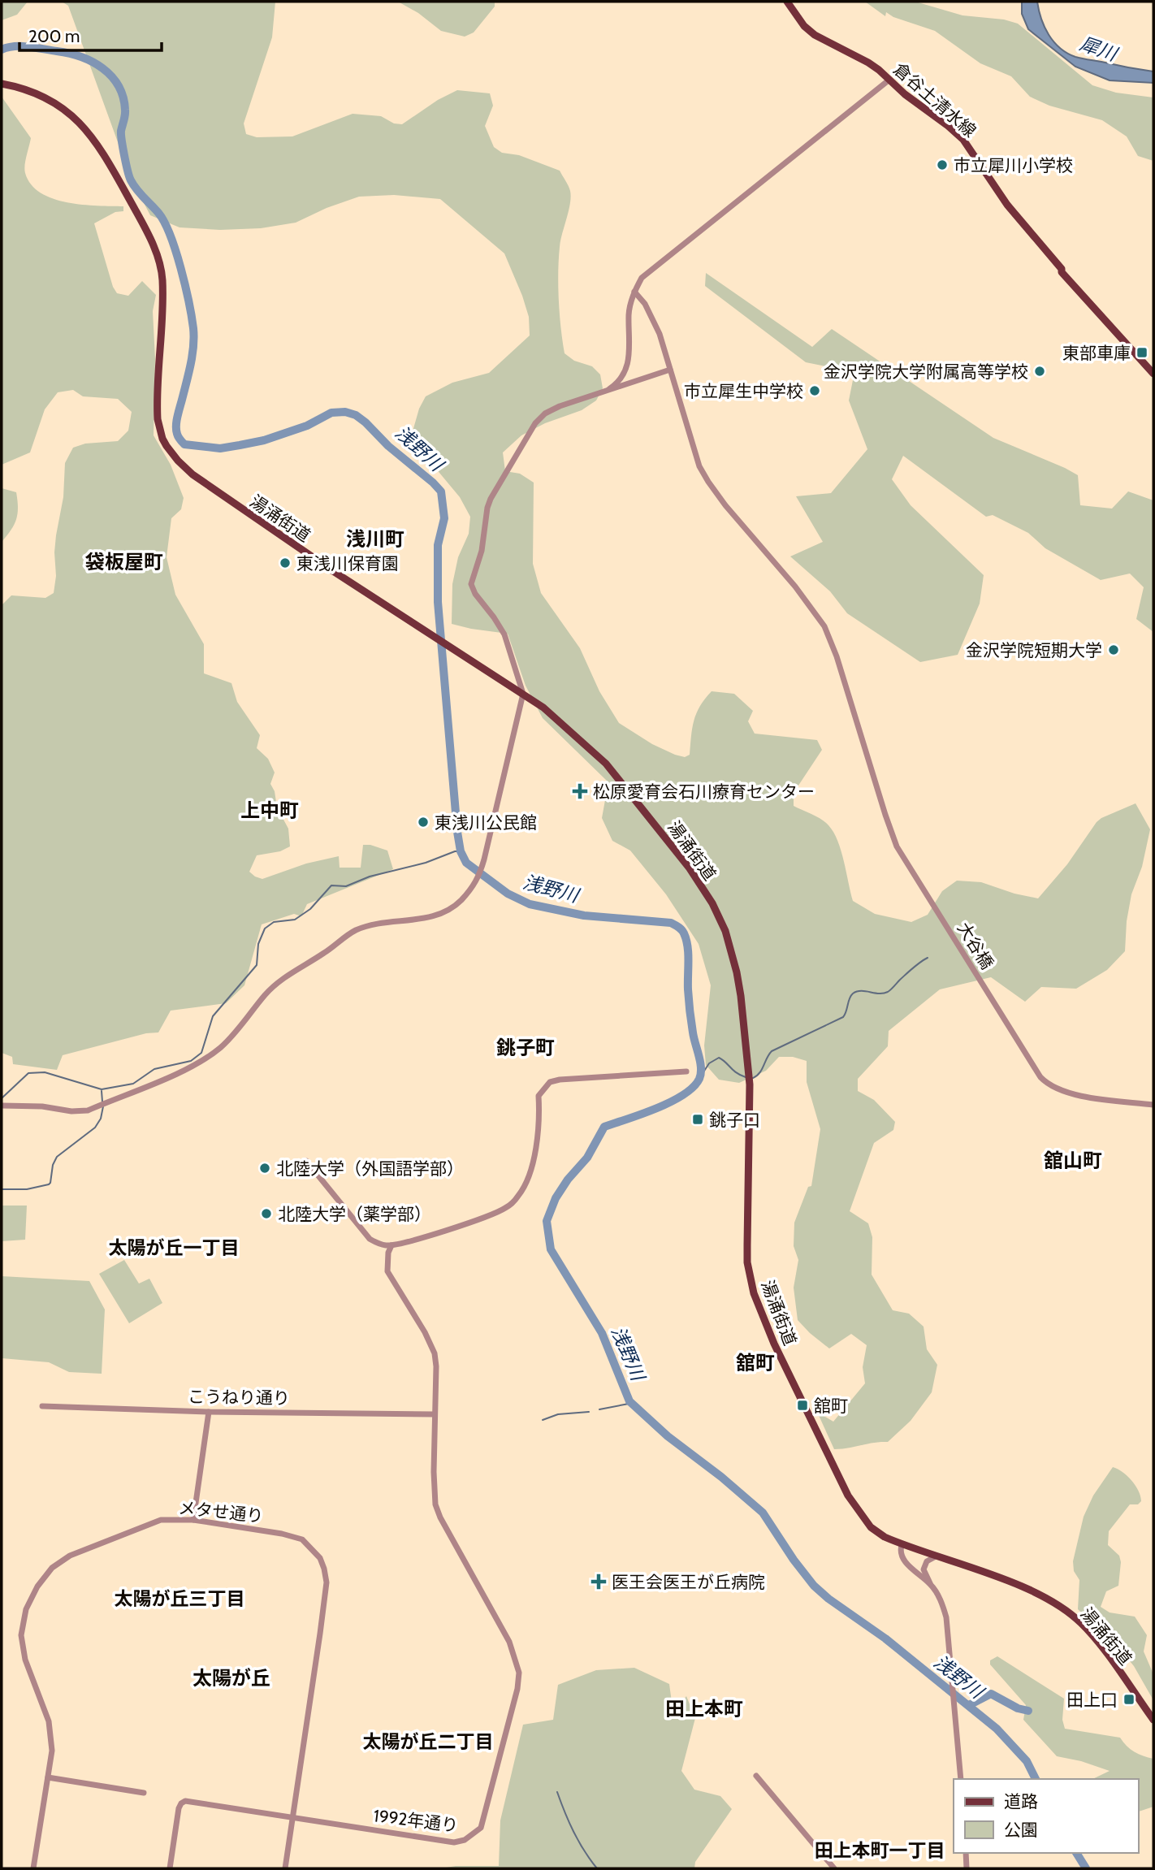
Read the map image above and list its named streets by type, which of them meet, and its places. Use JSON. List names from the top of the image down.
{
  "streets": {
    "main road": ["倉谷土清水線", "湯涌街道"],
    "street": [
      "大谷橋",
      "こうねり通り",
      "メタせ通り",
      "1992年通り"
    ]
  },
  "crossings": [
    ["こうねり通り", "1992年通り"],
    ["メタせ通り", "1992年通り"]
  ],
  "districts": [
    "浅川町",
    "袋板屋町",
    "上中町",
    "銚子町",
    "舘山町",
    "太陽が丘一丁目",
    "舘町",
    "太陽が丘三丁目",
    "太陽が丘",
    "田上本町",
    "太陽が丘二丁目",
    "田上本町一丁目"
  ],
  "water": ["犀川", "浅野川"],
  "places": {
    "other": [
      "市立犀川小学校",
      "金沢学院大学附属高等学校",
      "市立犀生中学校",
      "東浅川保育園",
      "金沢学院短期大学",
      "東浅川公民館",
      "北陸大学（外国語学部）",
      "北陸大学（薬学部）"
    ],
    "transit": [
      "東部車庫",
      "銚子口",
      "舘町",
      "田上口"
    ],
    "health": ["松原愛育会石川療育センター", "医王会医王が丘病院"]
  },
  "legend": ["道路", "公園"],
  "scale_bar": "200 m"
}
